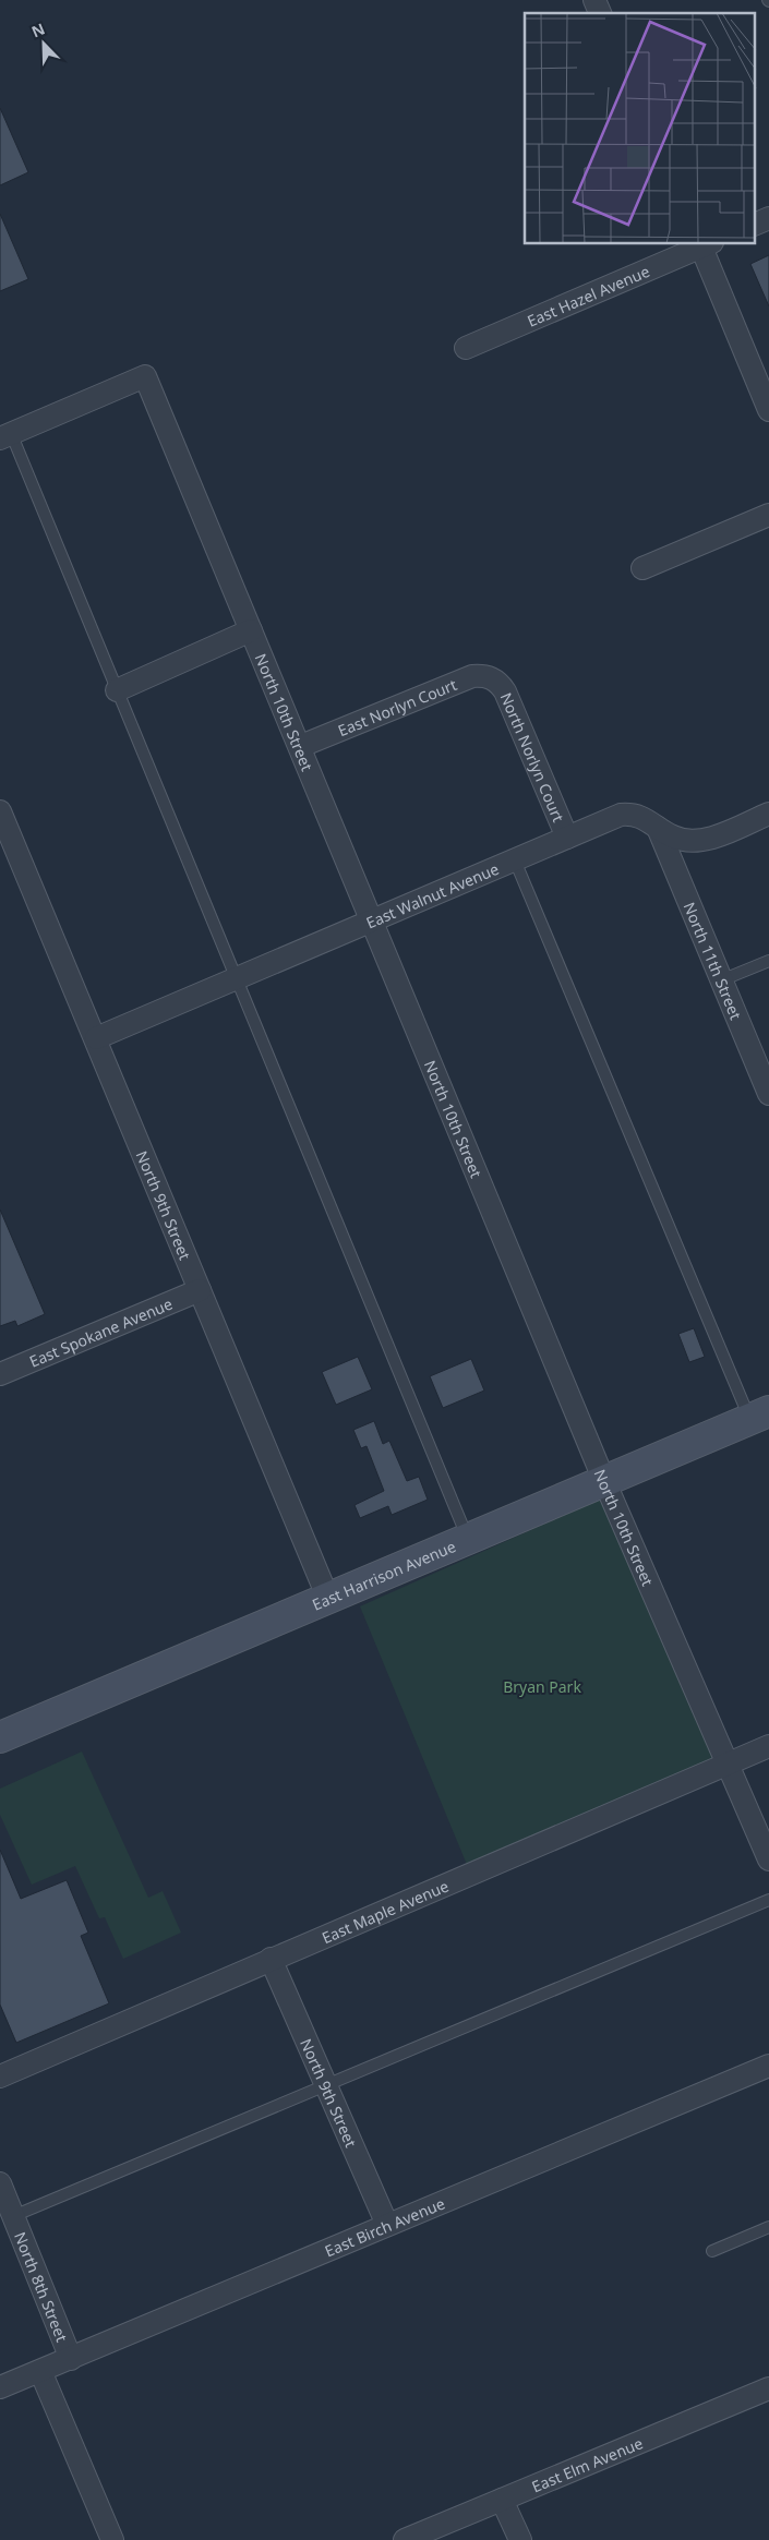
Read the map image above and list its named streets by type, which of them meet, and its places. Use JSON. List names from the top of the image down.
{
  "streets": {
    "street": [
      "East Hazel Avenue",
      "East Norlyn Court",
      "North 10th Street",
      "North Norlyn Court",
      "East Walnut Avenue",
      "North 11th Street",
      "North 9th Street",
      "East Spokane Avenue",
      "East Harrison Avenue",
      "East Maple Avenue",
      "East Birch Avenue",
      "North 8th Street",
      "East Elm Avenue"
    ]
  },
  "crossings": [
    ["East Norlyn Court", "North 10th Street"],
    ["East Norlyn Court", "North Norlyn Court"],
    ["North 10th Street", "East Walnut Avenue"],
    ["North 10th Street", "East Harrison Avenue"],
    ["North 10th Street", "East Maple Avenue"],
    ["North Norlyn Court", "East Walnut Avenue"],
    ["East Walnut Avenue", "North 11th Street"],
    ["East Walnut Avenue", "North 9th Street"],
    ["North 9th Street", "East Spokane Avenue"],
    ["North 9th Street", "East Harrison Avenue"],
    ["North 9th Street", "East Maple Avenue"],
    ["North 9th Street", "East Birch Avenue"],
    ["East Birch Avenue", "North 8th Street"]
  ],
  "parks": ["Bryan Park"],
  "north": "top left"
}
